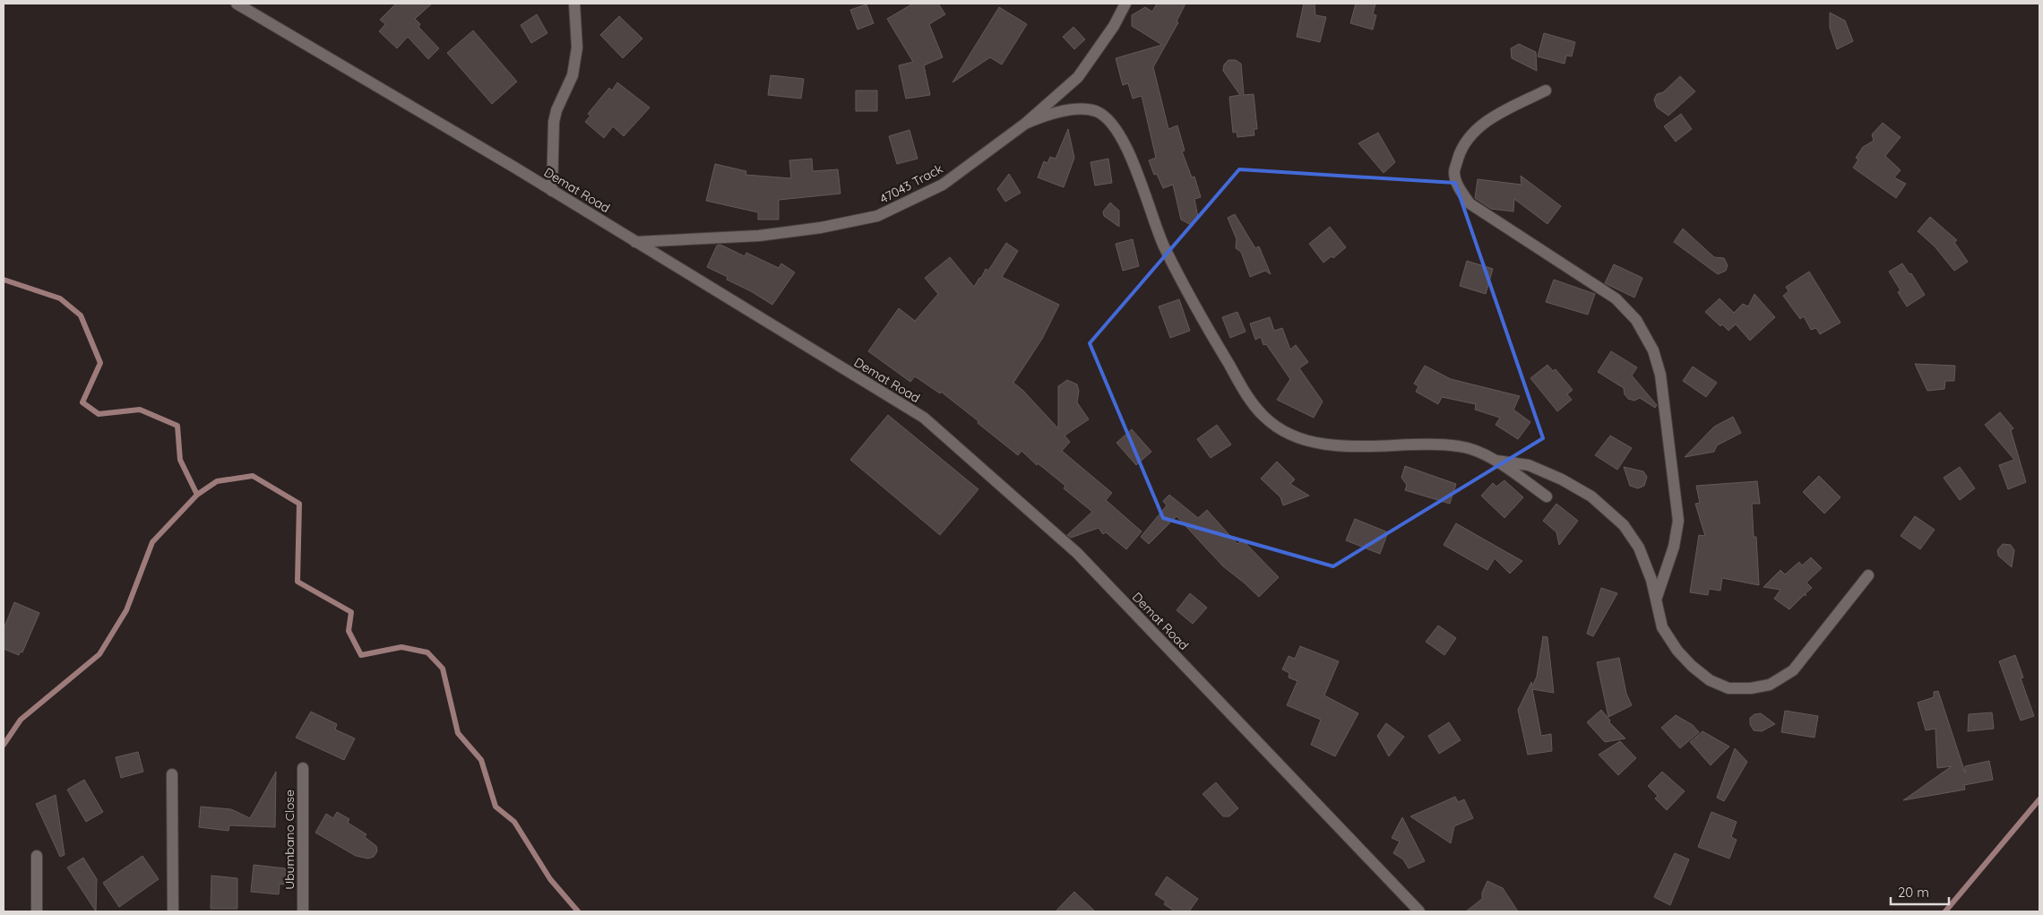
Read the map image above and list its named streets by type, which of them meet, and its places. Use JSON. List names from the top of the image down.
{
  "streets": {
    "street": ["47043 Track", "Demat Road", "Ubumbano Close"]
  },
  "crossings": [
    ["47043 Track", "Demat Road"]
  ],
  "scale_bar": "20 m"
}
